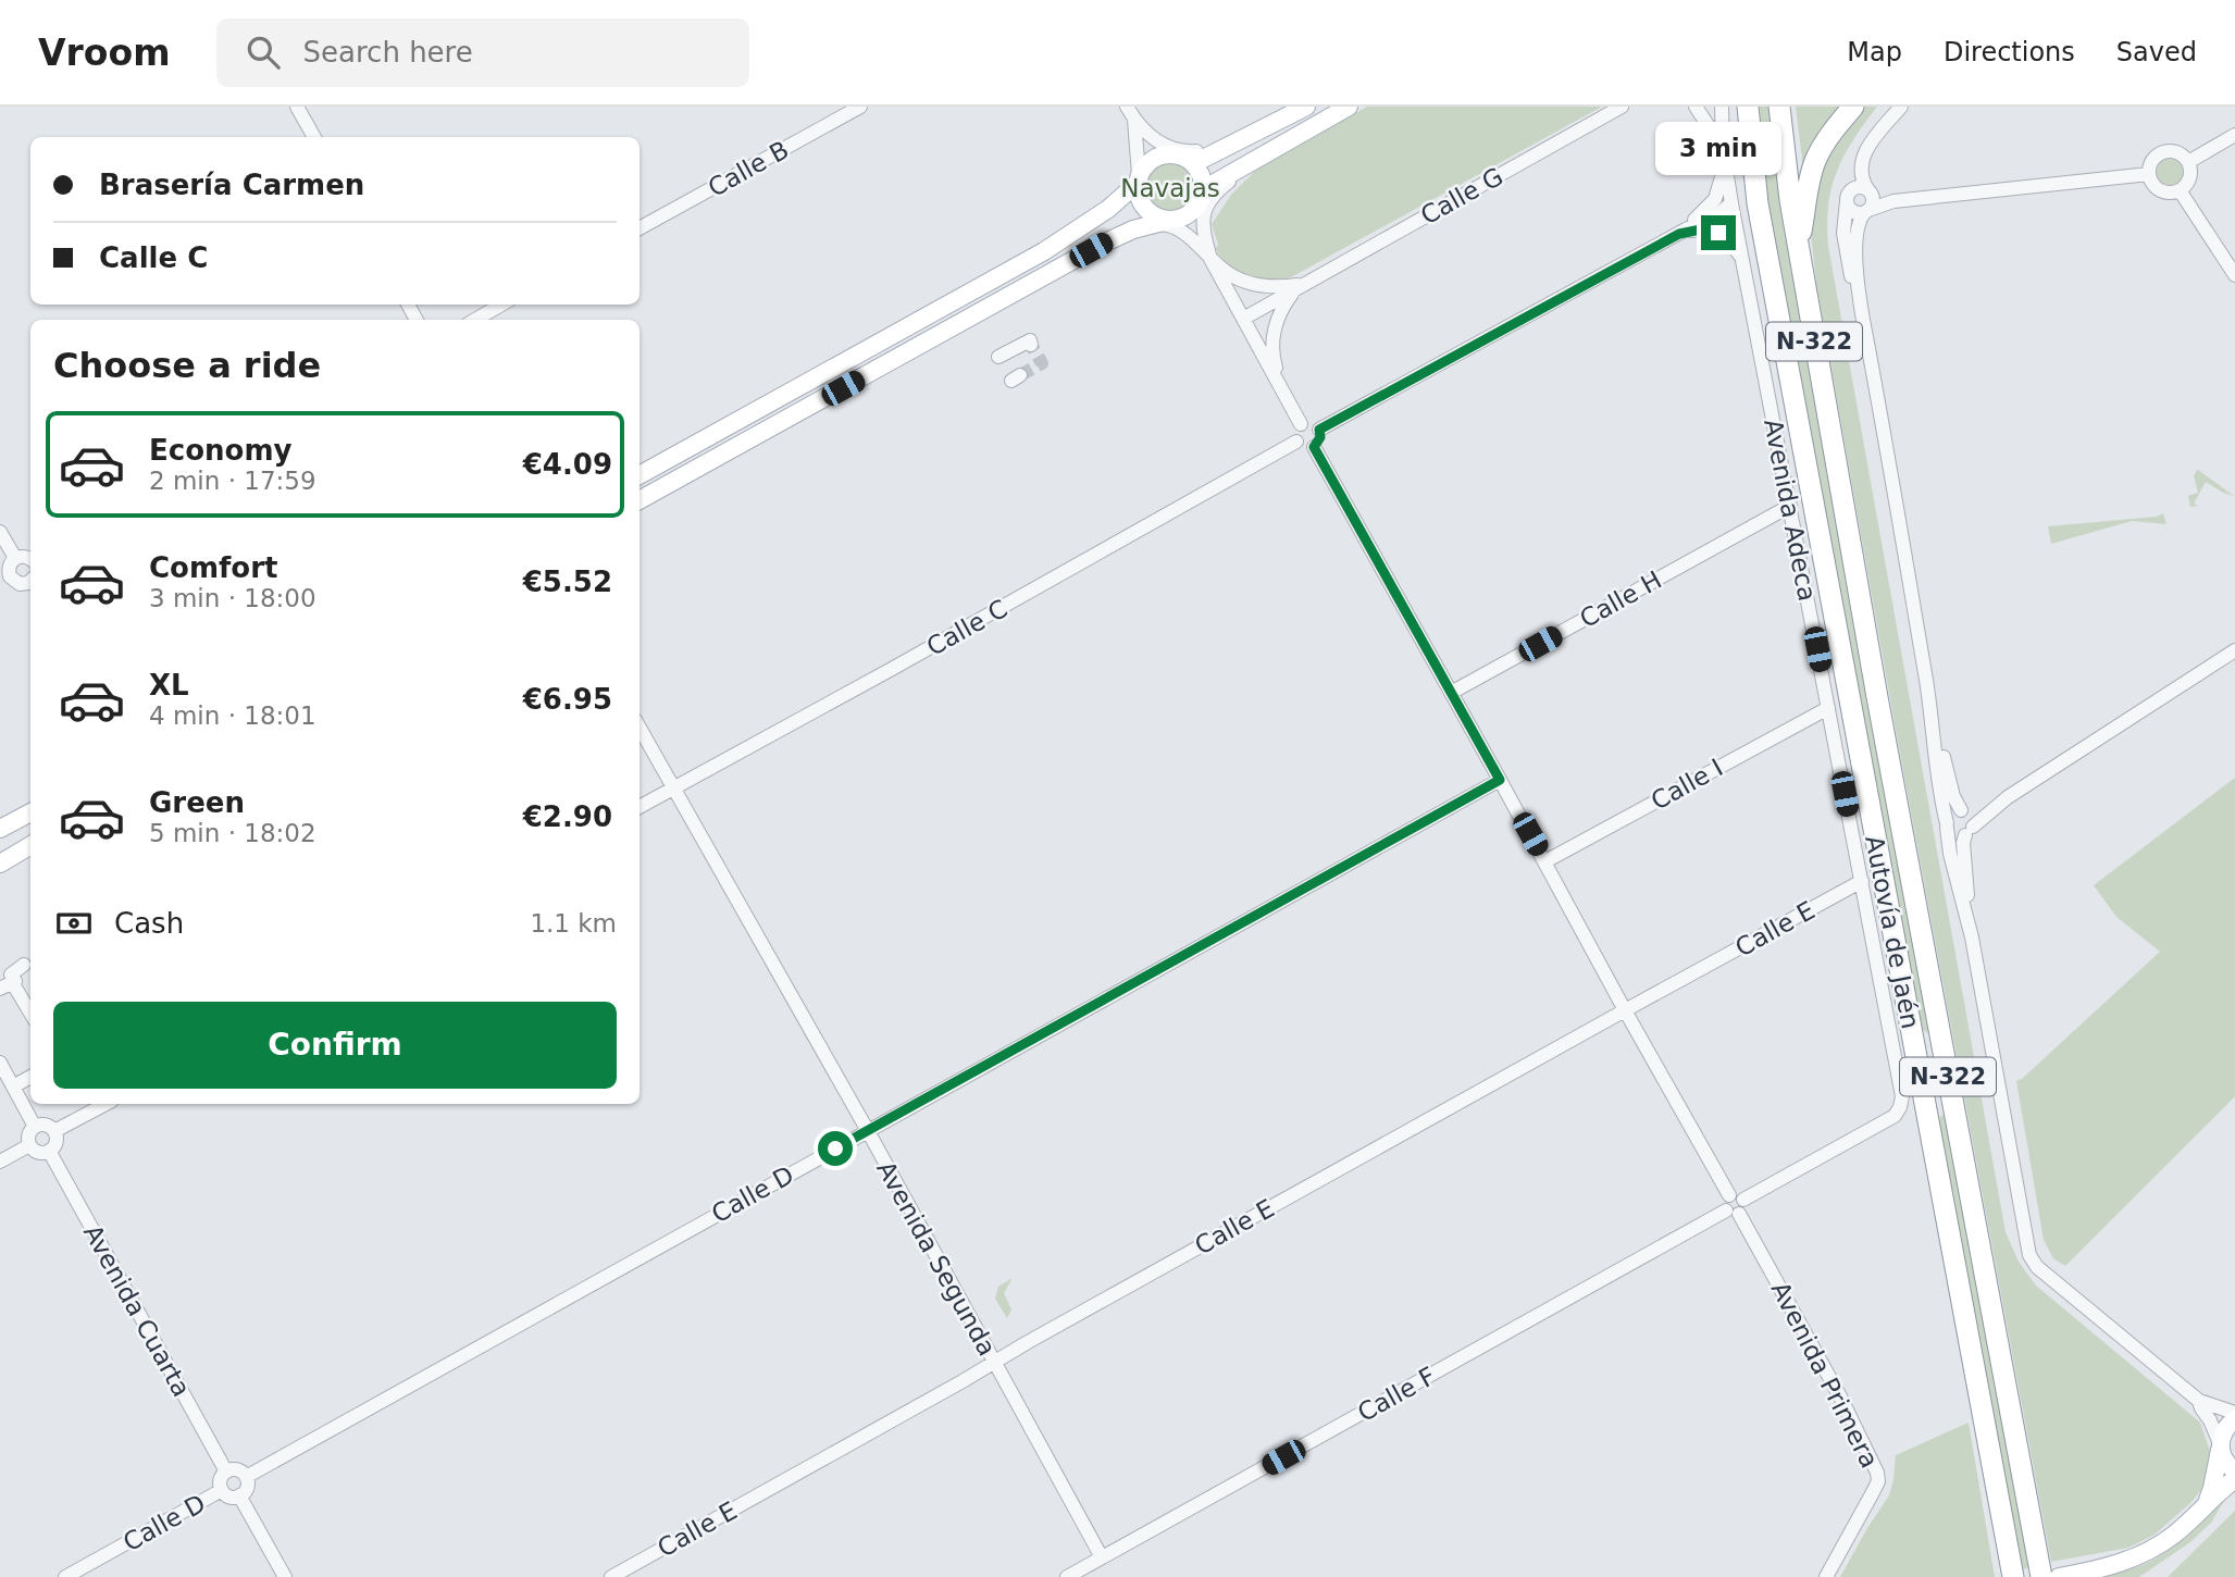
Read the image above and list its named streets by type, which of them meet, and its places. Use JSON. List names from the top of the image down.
{
  "streets": {
    "highway": ["N-322", "Autovía de Jaén"],
    "street": [
      "Calle B",
      "Calle G",
      "Avenida Adeca",
      "Calle H",
      "Calle C",
      "Calle I",
      "Calle E",
      "Calle D",
      "Avenida Segunda",
      "Avenida Cuarta",
      "Avenida Primera",
      "Calle F"
    ]
  },
  "crossings": [
    ["Avenida Adeca", "Calle H"],
    ["Avenida Adeca", "Calle I"],
    ["Avenida Adeca", "Calle E"],
    ["Avenida Adeca", "Avenida Primera"],
    ["Avenida Adeca", "Calle F"],
    ["Calle C", "Avenida Segunda"],
    ["Calle E", "Avenida Segunda"],
    ["Calle D", "Avenida Segunda"],
    ["Calle D", "Avenida Cuarta"],
    ["Avenida Segunda", "Calle F"],
    ["Avenida Primera", "Calle F"]
  ],
  "parks": ["Navajas"],
  "page": {
    "header": "Vroom",
    "search": "Search here",
    "nav": ["Map", "Directions", "Saved"],
    "bubble": "3 min",
    "banner": ["Brasería Carmen", "Calle C"],
    "heading": "Choose a ride",
    "list": [
      {
        "name": "Economy",
        "note": "2 min · 17:59",
        "value": "€4.09"
      },
      {
        "name": "Comfort",
        "note": "3 min · 18:00",
        "value": "€5.52"
      },
      {
        "name": "XL",
        "note": "4 min · 18:01",
        "value": "€6.95"
      },
      {
        "name": "Green",
        "note": "5 min · 18:02",
        "value": "€2.90"
      }
    ],
    "pay": ["Cash", "1.1 km"],
    "buttons": "Confirm"
  }
}
